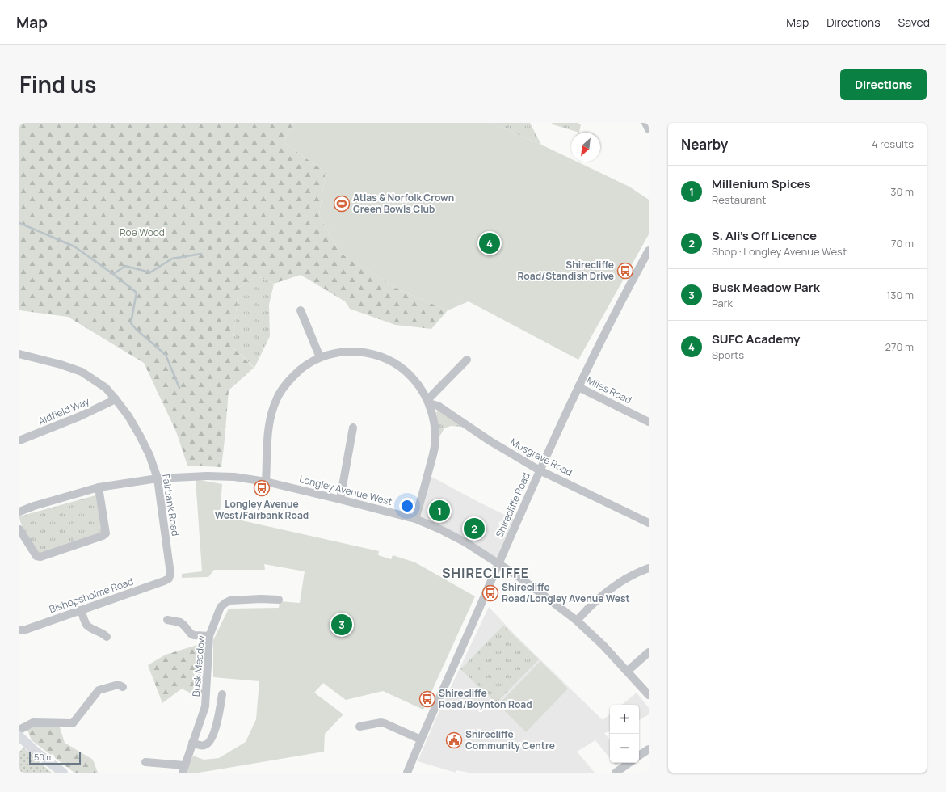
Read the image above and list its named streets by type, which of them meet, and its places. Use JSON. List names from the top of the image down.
{
  "streets": {
    "street": [
      "Miles Road",
      "Aldfield Way",
      "Musgrave Road",
      "Longley Avenue West",
      "Fairbank Road",
      "Shirecliffe Road",
      "Bishopsholme Road",
      "Busk Meadow"
    ]
  },
  "crossings": [
    ["Miles Road", "Shirecliffe Road"],
    ["Aldfield Way", "Fairbank Road"],
    ["Musgrave Road", "Shirecliffe Road"],
    ["Longley Avenue West", "Fairbank Road"],
    ["Longley Avenue West", "Shirecliffe Road"],
    ["Fairbank Road", "Bishopsholme Road"]
  ],
  "districts": ["SHIRECLIFFE"],
  "parks": ["Roe Wood"],
  "places": {
    "sports": ["Atlas & Norfolk Crown Green Bowls Club"],
    "bus stop": [
      "Shirecliffe Road/Standish Drive",
      "Longley Avenue West/Fairbank Road",
      "Shirecliffe Road/Longley Avenue West",
      "Shirecliffe Road/Boynton Road"
    ],
    "public building": ["Shirecliffe Community Centre"]
  },
  "scale_bar": "50 m",
  "north": "bottom left",
  "page": {
    "header": "Map",
    "nav": ["Map", "Directions", "Saved"],
    "title": "Find us",
    "buttons": "Directions",
    "heading": ["Nearby", "4 results"],
    "list": [
      {
        "mark": "1",
        "name": "Millenium Spices",
        "note": "Restaurant",
        "value": "30 m"
      },
      {
        "mark": "2",
        "name": "S. Ali's Off Licence",
        "note": "Shop · Longley Avenue West",
        "value": "70 m"
      },
      {
        "mark": "3",
        "name": "Busk Meadow Park",
        "note": "Park",
        "value": "130 m"
      },
      {
        "mark": "4",
        "name": "SUFC Academy",
        "note": "Sports",
        "value": "270 m"
      }
    ],
    "pins": [
      "4",
      "1",
      "2",
      "3"
    ],
    "map_buttons": ["+", "−"],
    "scale": "50 m"
  }
}
